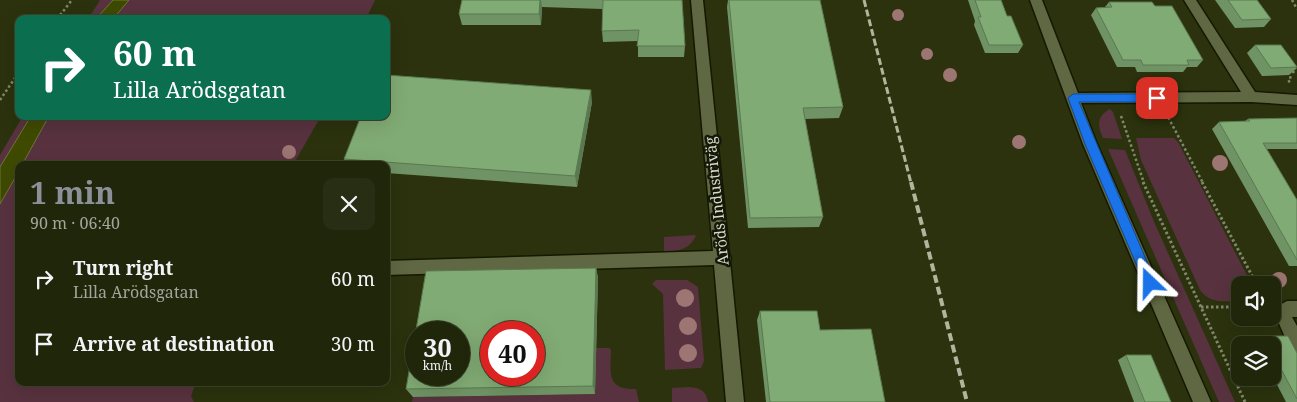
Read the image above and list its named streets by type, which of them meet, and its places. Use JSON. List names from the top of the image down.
{
  "streets": {
    "street": ["Aröds Industriväg"]
  },
  "page": {
    "turn": ["60 m", "Lilla Arödsgatan"],
    "heading": ["1 min", "90 m · 06:40"],
    "list": [
      {
        "name": "Turn right",
        "note": "Lilla Arödsgatan",
        "value": "60 m"
      },
      {
        "name": "Arrive at destination",
        "value": "30 m"
      }
    ],
    "speed": "30 km/h",
    "limit": "40"
  }
}
